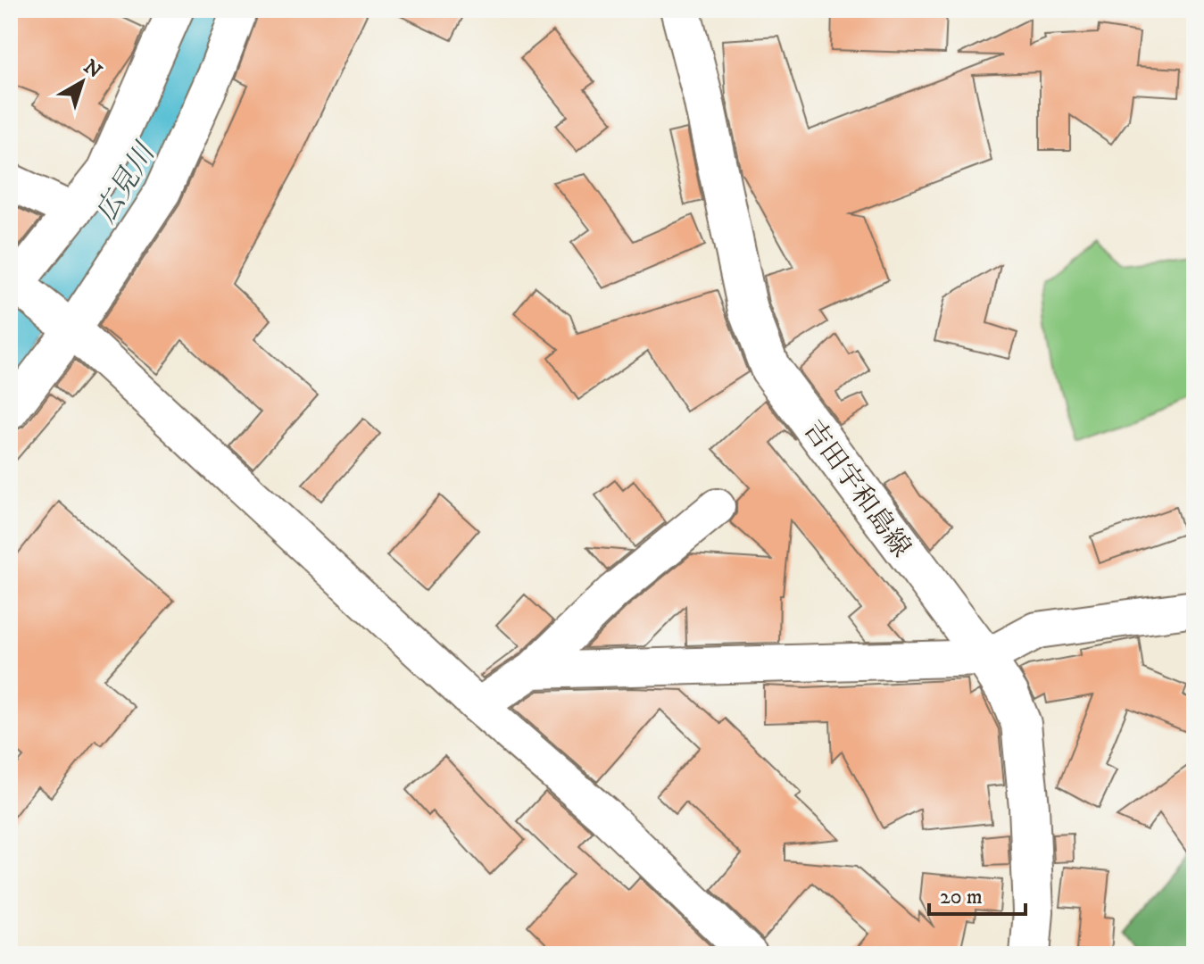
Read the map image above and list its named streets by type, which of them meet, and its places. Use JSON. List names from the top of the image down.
{
  "streets": {
    "main road": ["吉田宇和島線"]
  },
  "water": ["広見川"],
  "scale_bar": "20 m",
  "north": "top right"
}
